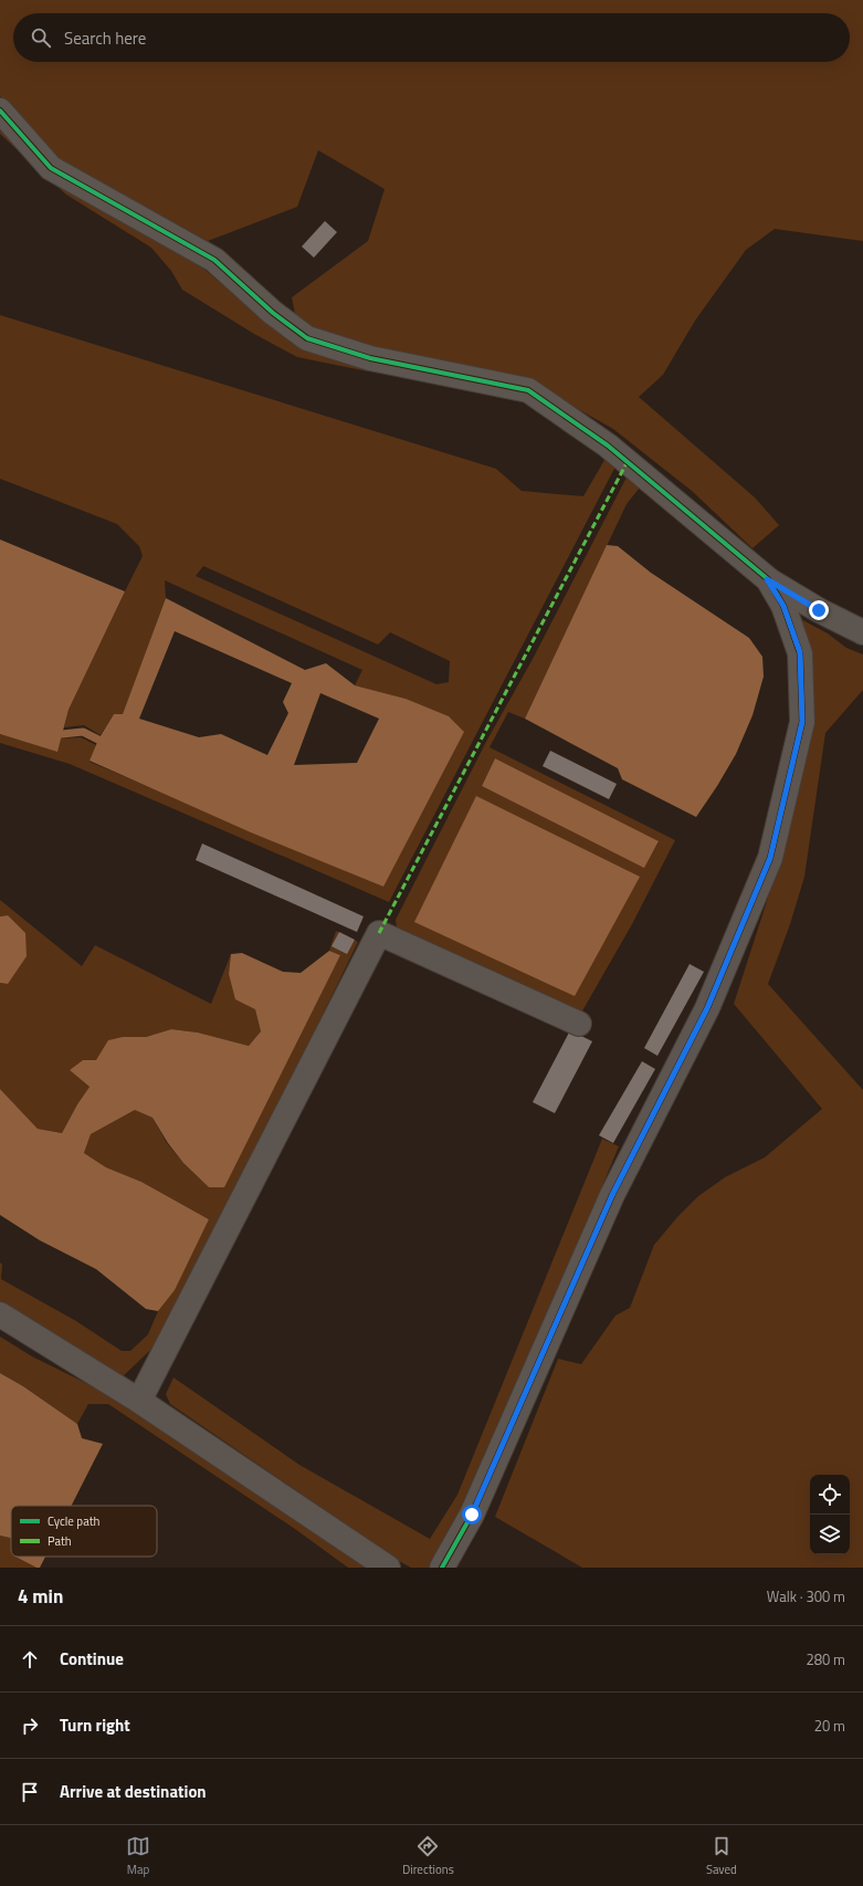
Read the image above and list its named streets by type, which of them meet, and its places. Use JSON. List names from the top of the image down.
{
  "legend": ["Cycle path", "Path"],
  "page": {
    "search": "Search here",
    "heading": ["4 min", "Walk · 300 m"],
    "list": [
      ["Continue", "280 m"],
      ["Turn right", "20 m"],
      "Arrive at destination"
    ],
    "nav": ["Map", "Directions", "Saved"]
  }
}
